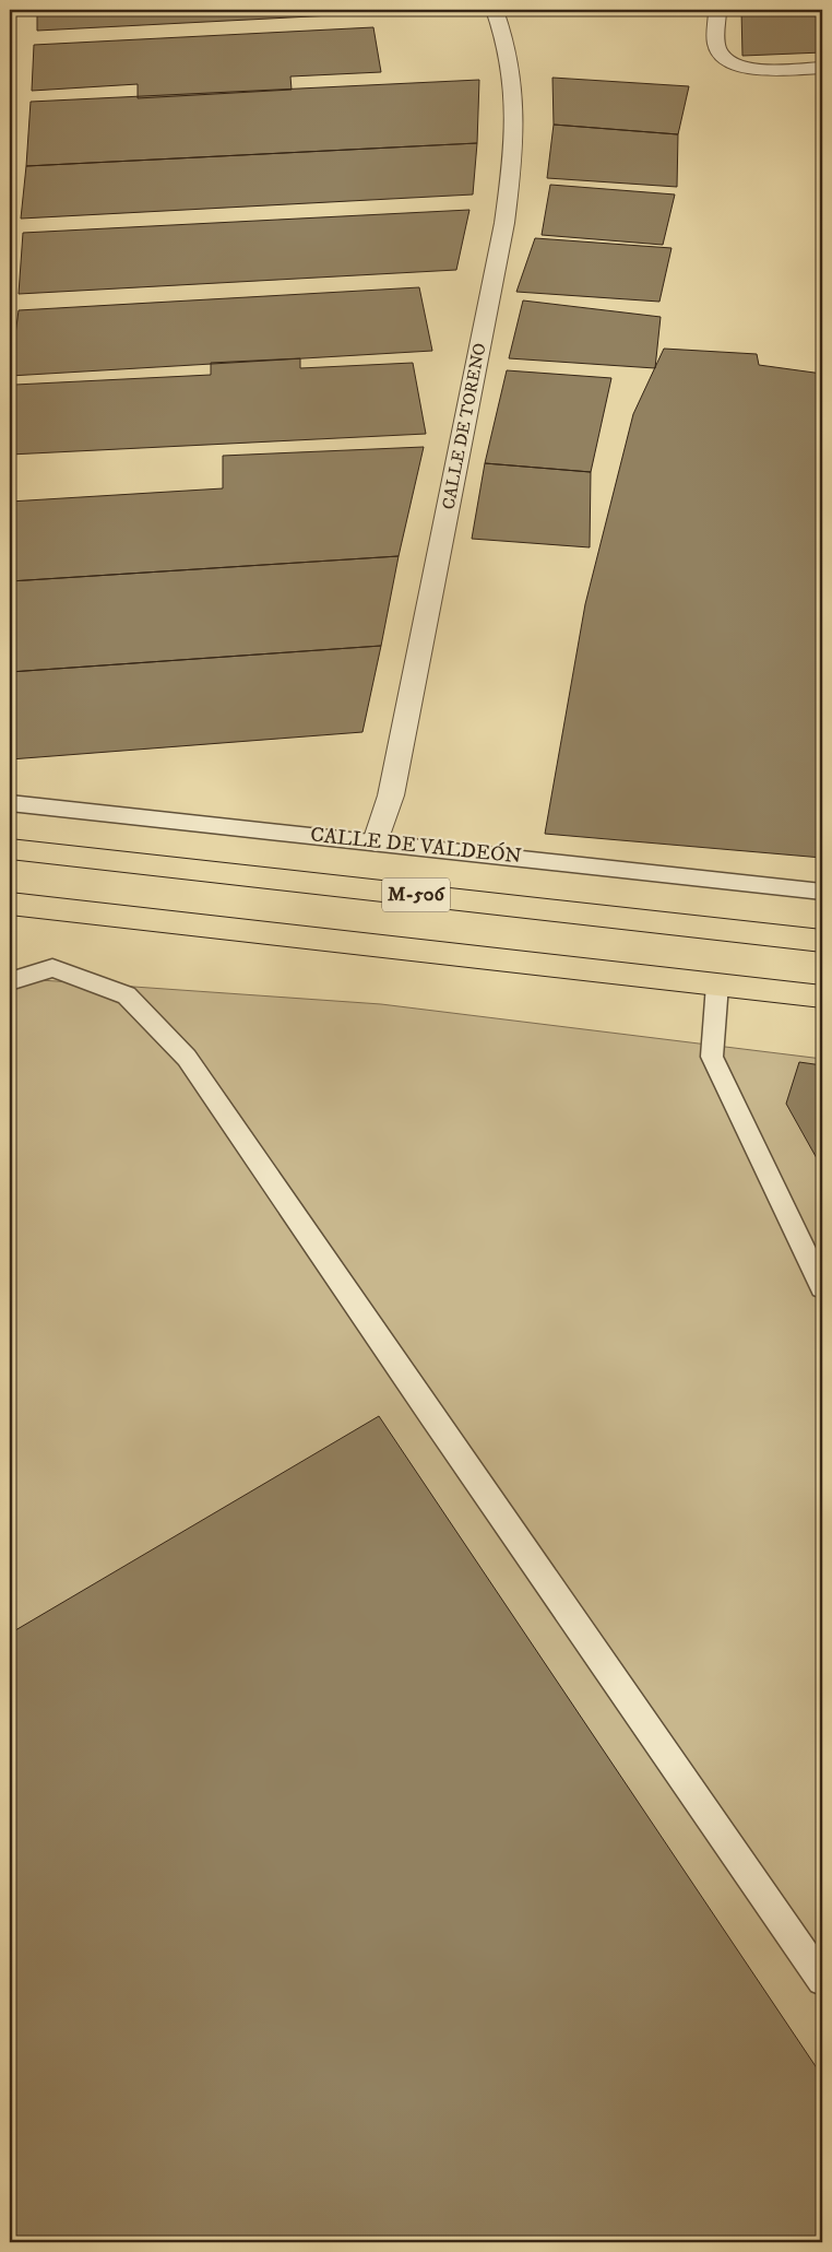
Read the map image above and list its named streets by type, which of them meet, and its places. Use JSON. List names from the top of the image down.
{
  "streets": {
    "main road": ["M-506"],
    "street": ["CALLE DE TORENO"],
    "lane": ["CALLE DE VALDEÓN"]
  },
  "crossings": [
    ["CALLE DE TORENO", "CALLE DE VALDEÓN"]
  ]
}
